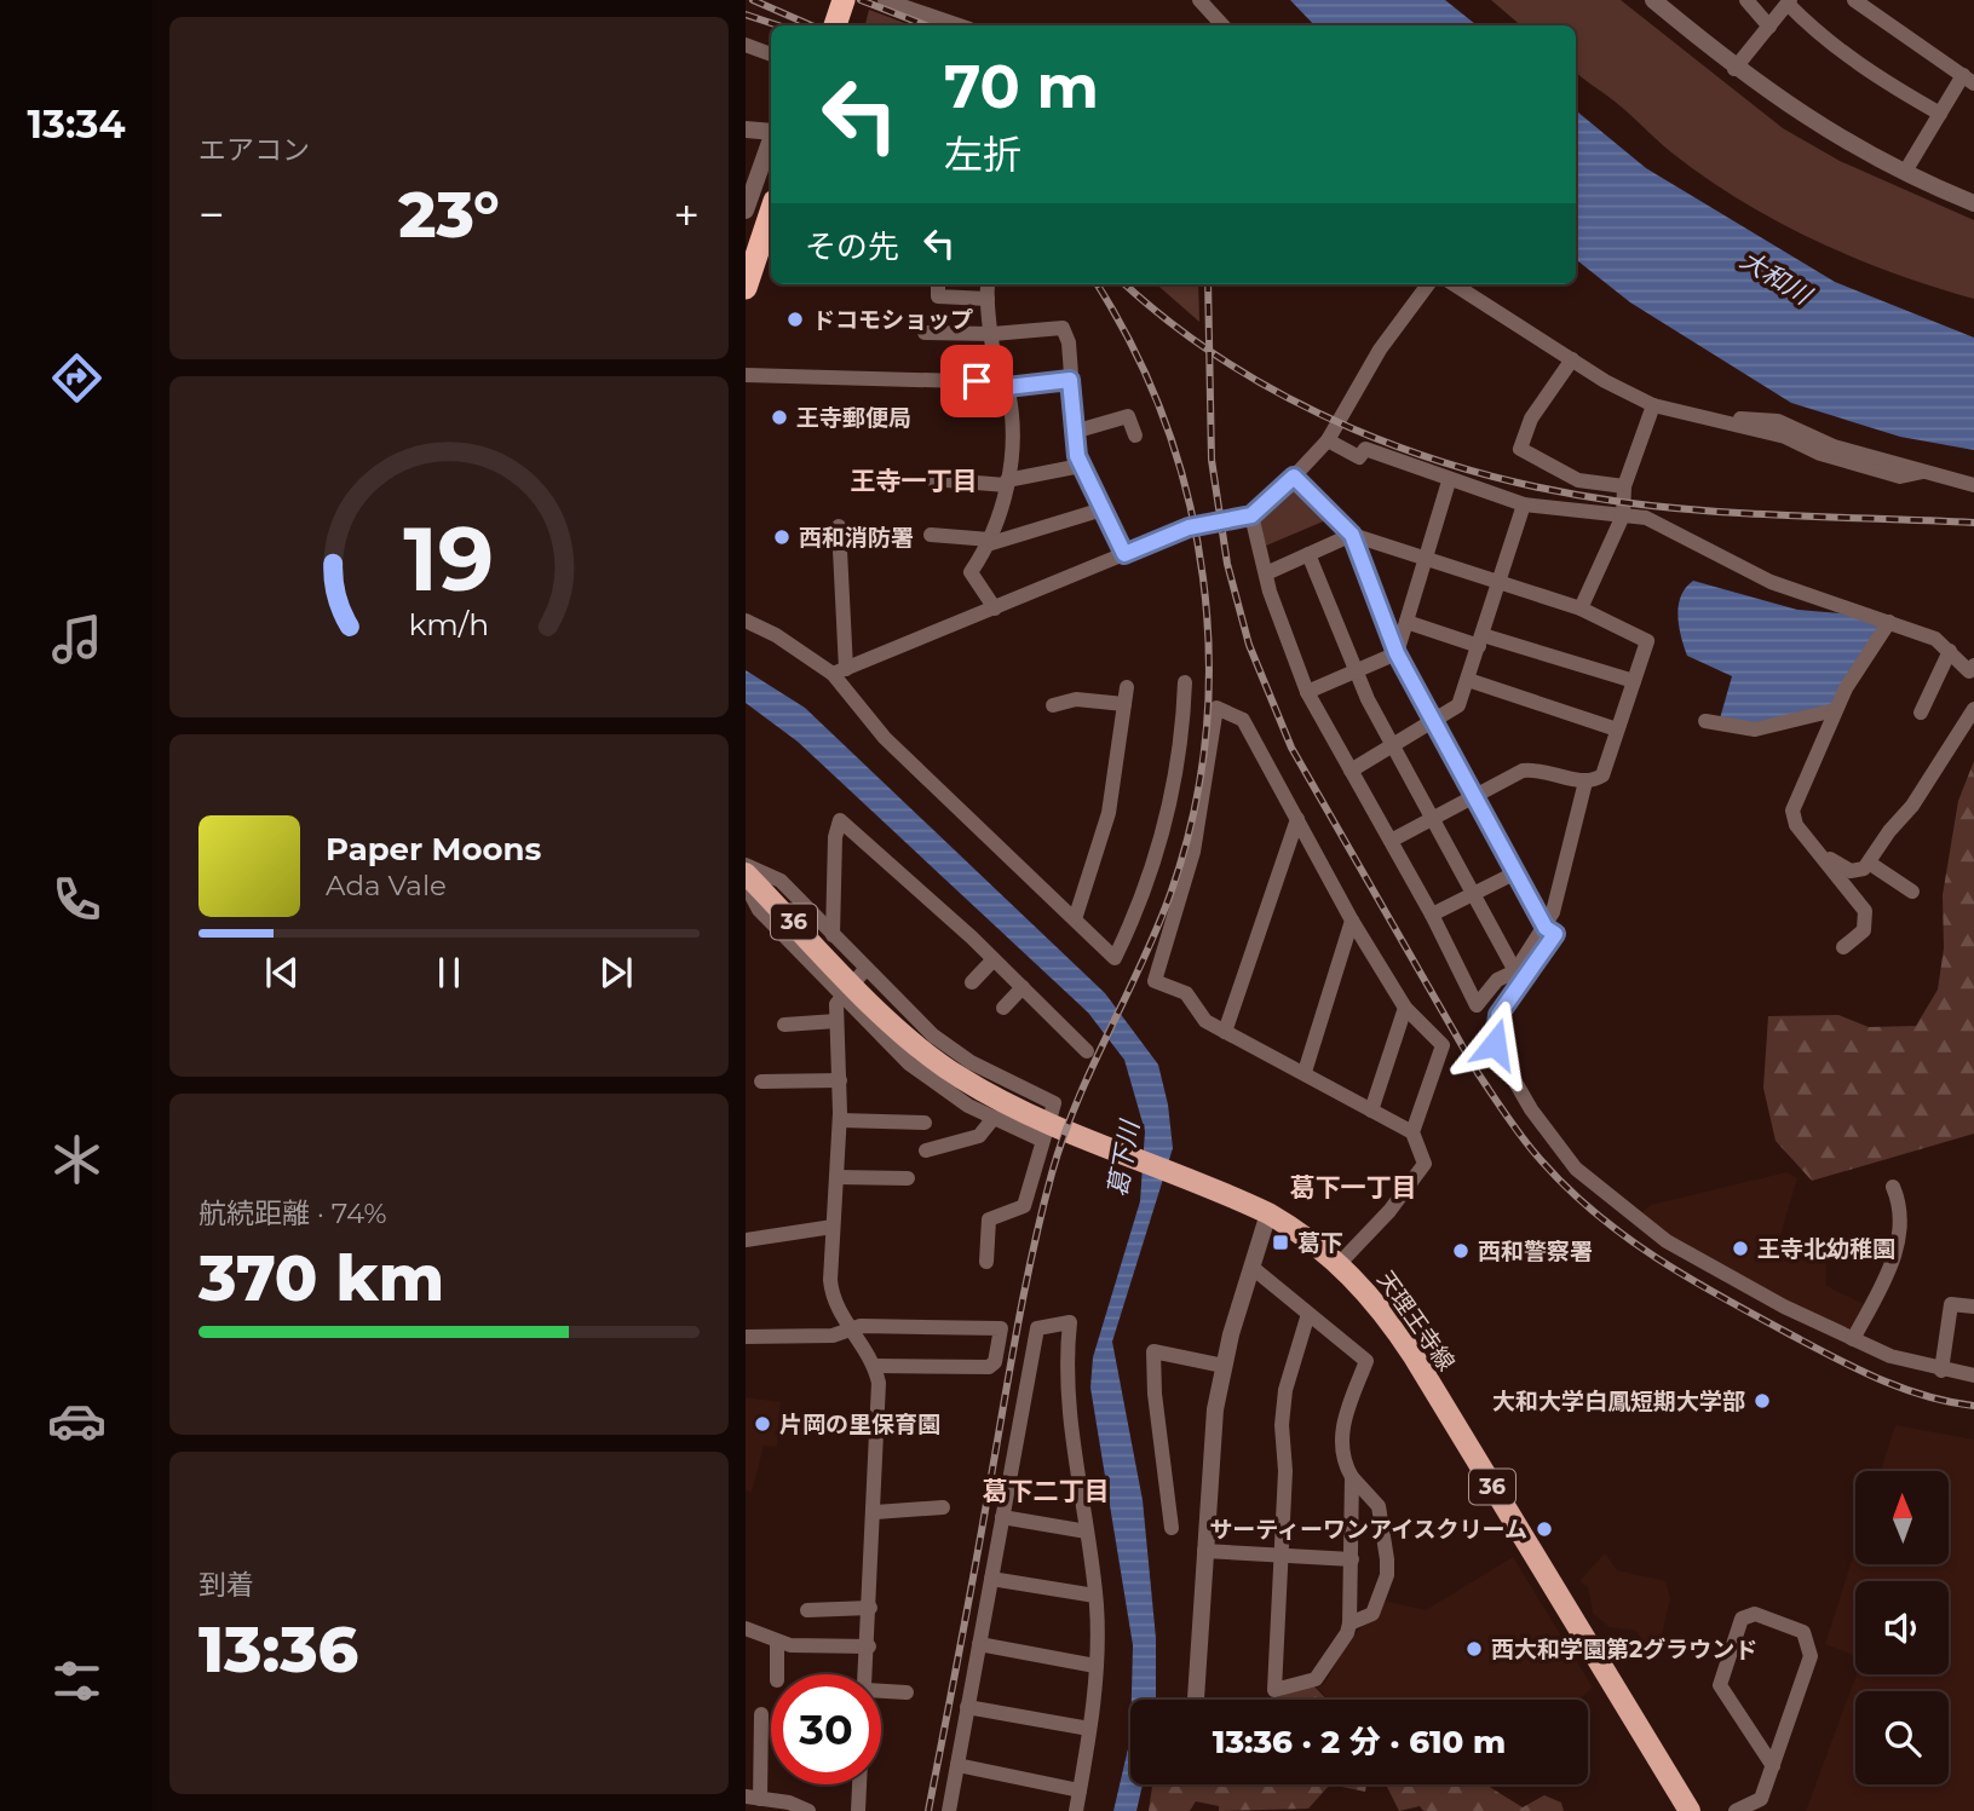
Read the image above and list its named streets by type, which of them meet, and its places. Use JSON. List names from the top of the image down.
{
  "streets": {
    "main road": ["36", "天理王寺線"]
  },
  "districts": ["王寺一丁目", "葛下一丁目", "葛下二丁目"],
  "water": ["大和川", "葛下川"],
  "places": {
    "other": [
      "ドコモショップ",
      "王寺郵便局",
      "西和消防署",
      "王寺北幼稚園",
      "西和警察署",
      "大和大学白鳳短期大学部",
      "片岡の里保育園",
      "サーティーワンアイスクリーム",
      "西大和学園第2グラウンド"
    ],
    "transit": ["葛下"]
  },
  "north": "top",
  "page": {
    "tabs": "13:34",
    "tile": [
      "エアコン",
      ["航続距離 · 74%", "370 km"],
      ["到着", "13:36"]
    ],
    "turn": ["70 m", "左折"],
    "heat": ["−", "23°", "+"],
    "then": "その先",
    "song": ["Paper Moons", "Ada Vale"],
    "limit": "30",
    "trip": "13:36 · 2 分 · 610 m",
    "gauge": ["19", "km/h"]
  }
}
